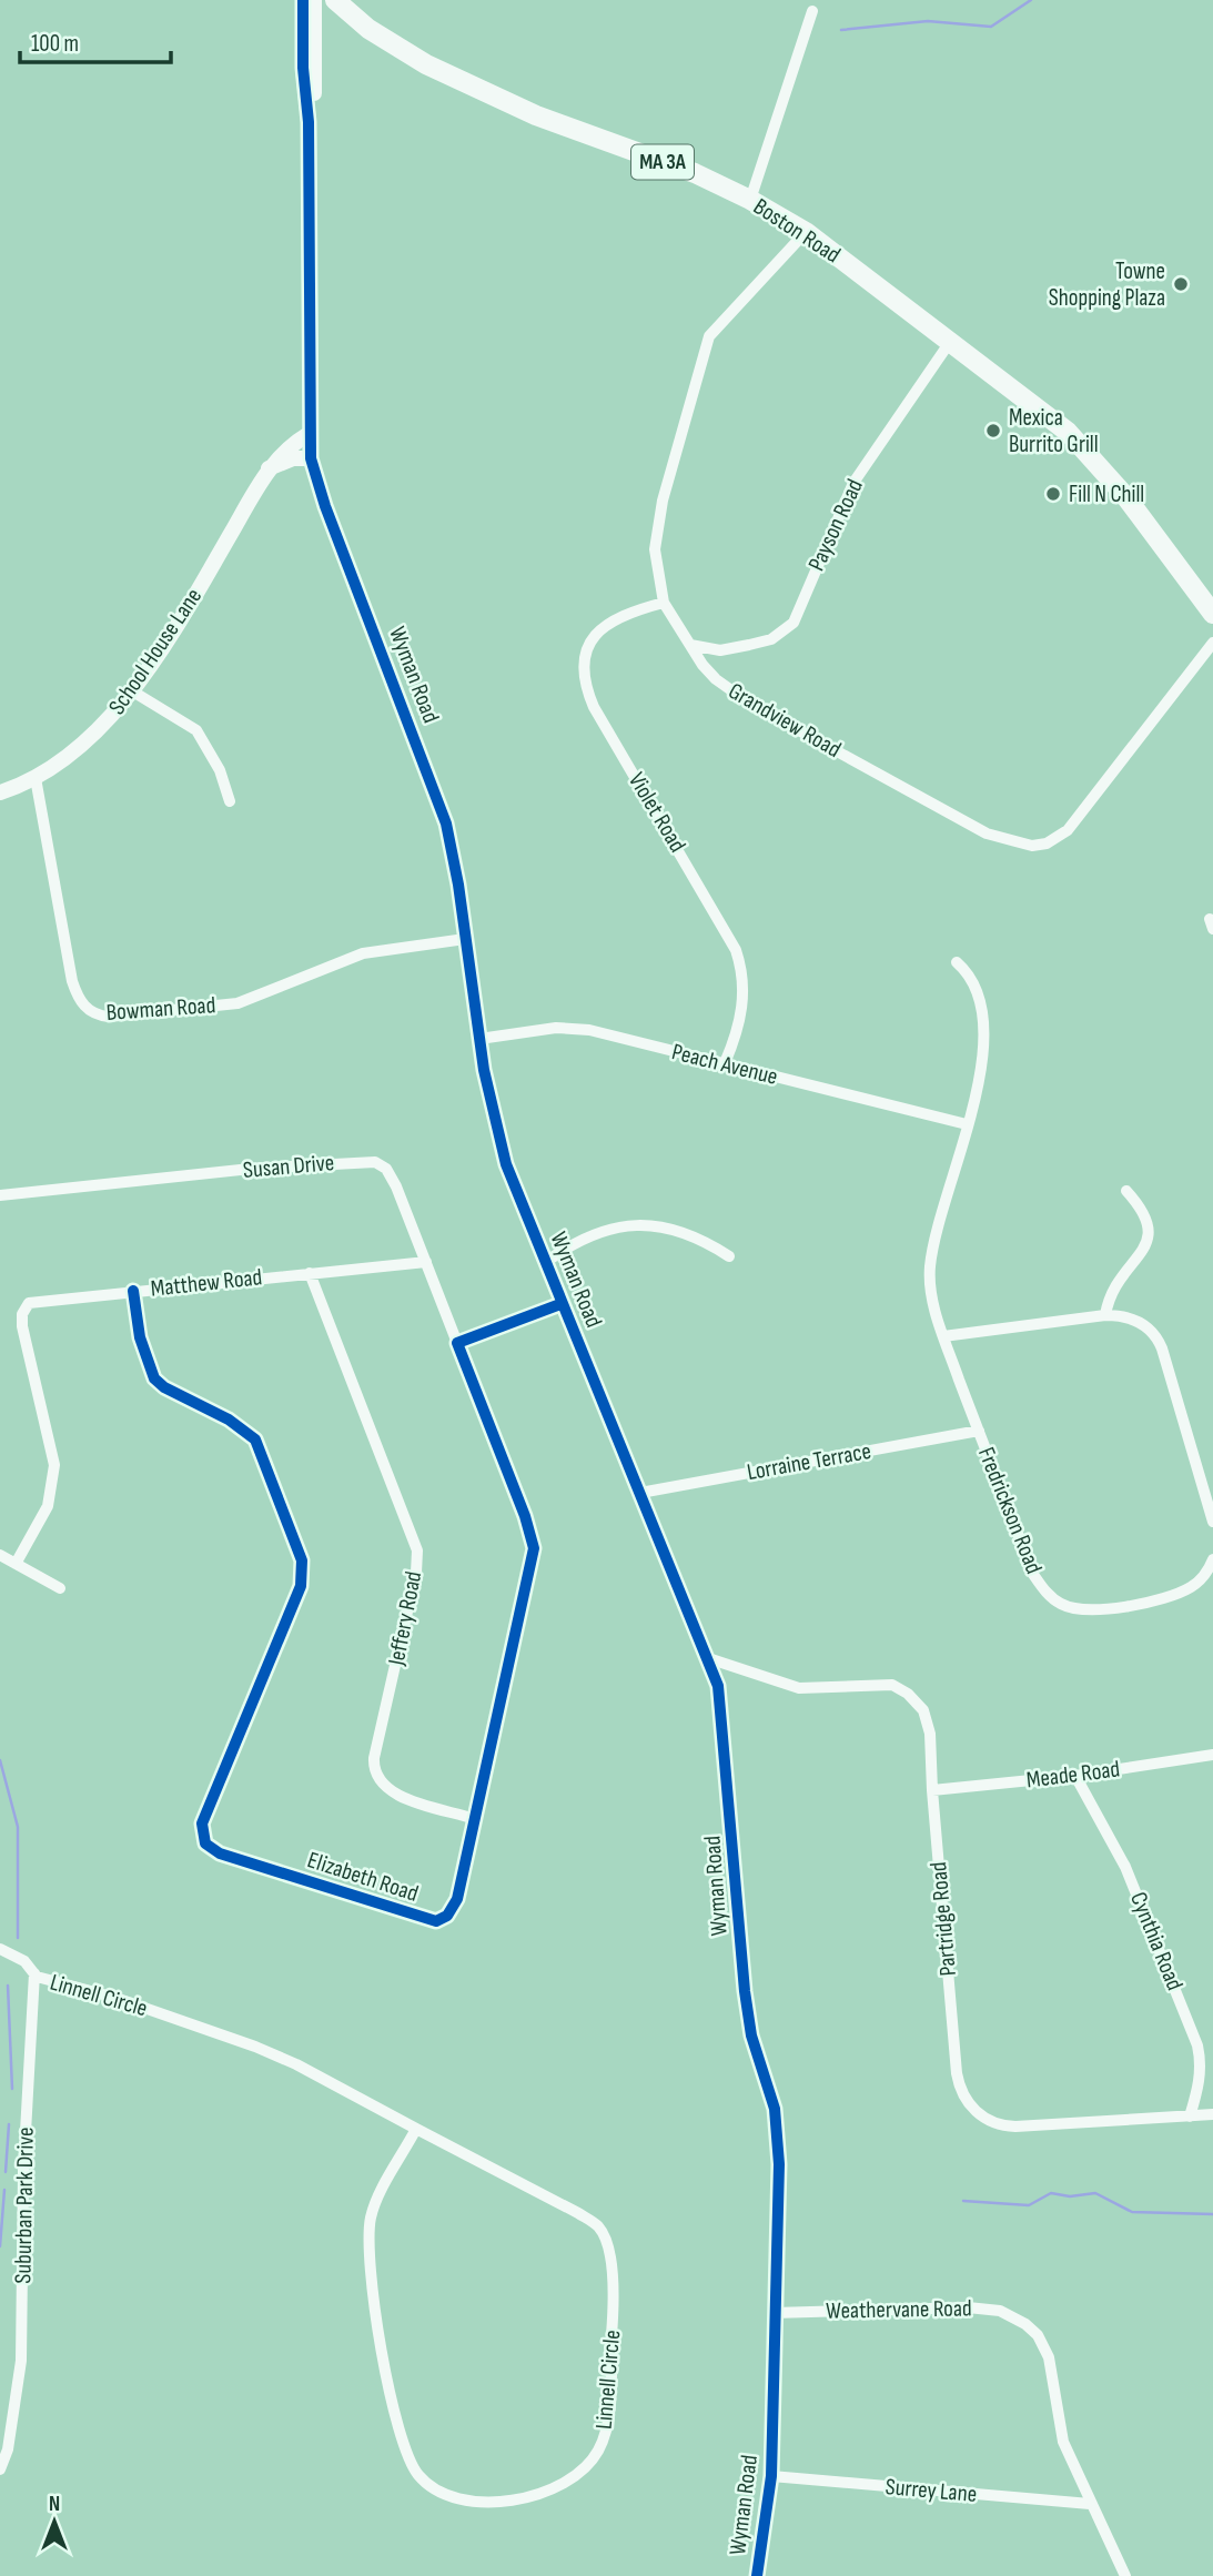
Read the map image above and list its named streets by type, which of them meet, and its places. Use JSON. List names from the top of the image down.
{
  "streets": {
    "main road": ["MA 3A", "Boston Road"],
    "street": [
      "Payson Road",
      "School House Lane",
      "Wyman Road",
      "Grandview Road",
      "Violet Road",
      "Bowman Road",
      "Peach Avenue",
      "Susan Drive",
      "Matthew Road",
      "Lorraine Terrace",
      "Fredrickson Road",
      "Jeffery Road",
      "Meade Road",
      "Elizabeth Road",
      "Partridge Road",
      "Cynthia Road",
      "Linnell Circle",
      "Suburban Park Drive",
      "Weathervane Road",
      "Surrey Lane"
    ]
  },
  "crossings": [
    ["Boston Road", "Payson Road"],
    ["Boston Road", "Grandview Road"],
    ["Payson Road", "Grandview Road"],
    ["School House Lane", "Wyman Road"],
    ["School House Lane", "Bowman Road"],
    ["Wyman Road", "Bowman Road"],
    ["Wyman Road", "Peach Avenue"],
    ["Wyman Road", "Lorraine Terrace"],
    ["Wyman Road", "Partridge Road"],
    ["Wyman Road", "Weathervane Road"],
    ["Wyman Road", "Surrey Lane"],
    ["Grandview Road", "Violet Road"],
    ["Violet Road", "Peach Avenue"],
    ["Peach Avenue", "Fredrickson Road"],
    ["Susan Drive", "Matthew Road"],
    ["Susan Drive", "Elizabeth Road"],
    ["Matthew Road", "Jeffery Road"],
    ["Matthew Road", "Elizabeth Road"],
    ["Lorraine Terrace", "Fredrickson Road"],
    ["Jeffery Road", "Elizabeth Road"],
    ["Meade Road", "Partridge Road"],
    ["Meade Road", "Cynthia Road"],
    ["Partridge Road", "Cynthia Road"],
    ["Linnell Circle", "Suburban Park Drive"],
    ["Weathervane Road", "Surrey Lane"]
  ],
  "places": ["Towne Shopping Plaza", "Mexica Burrito Grill", "Fill N Chill"],
  "scale_bar": "100 m",
  "north": "top"
}
